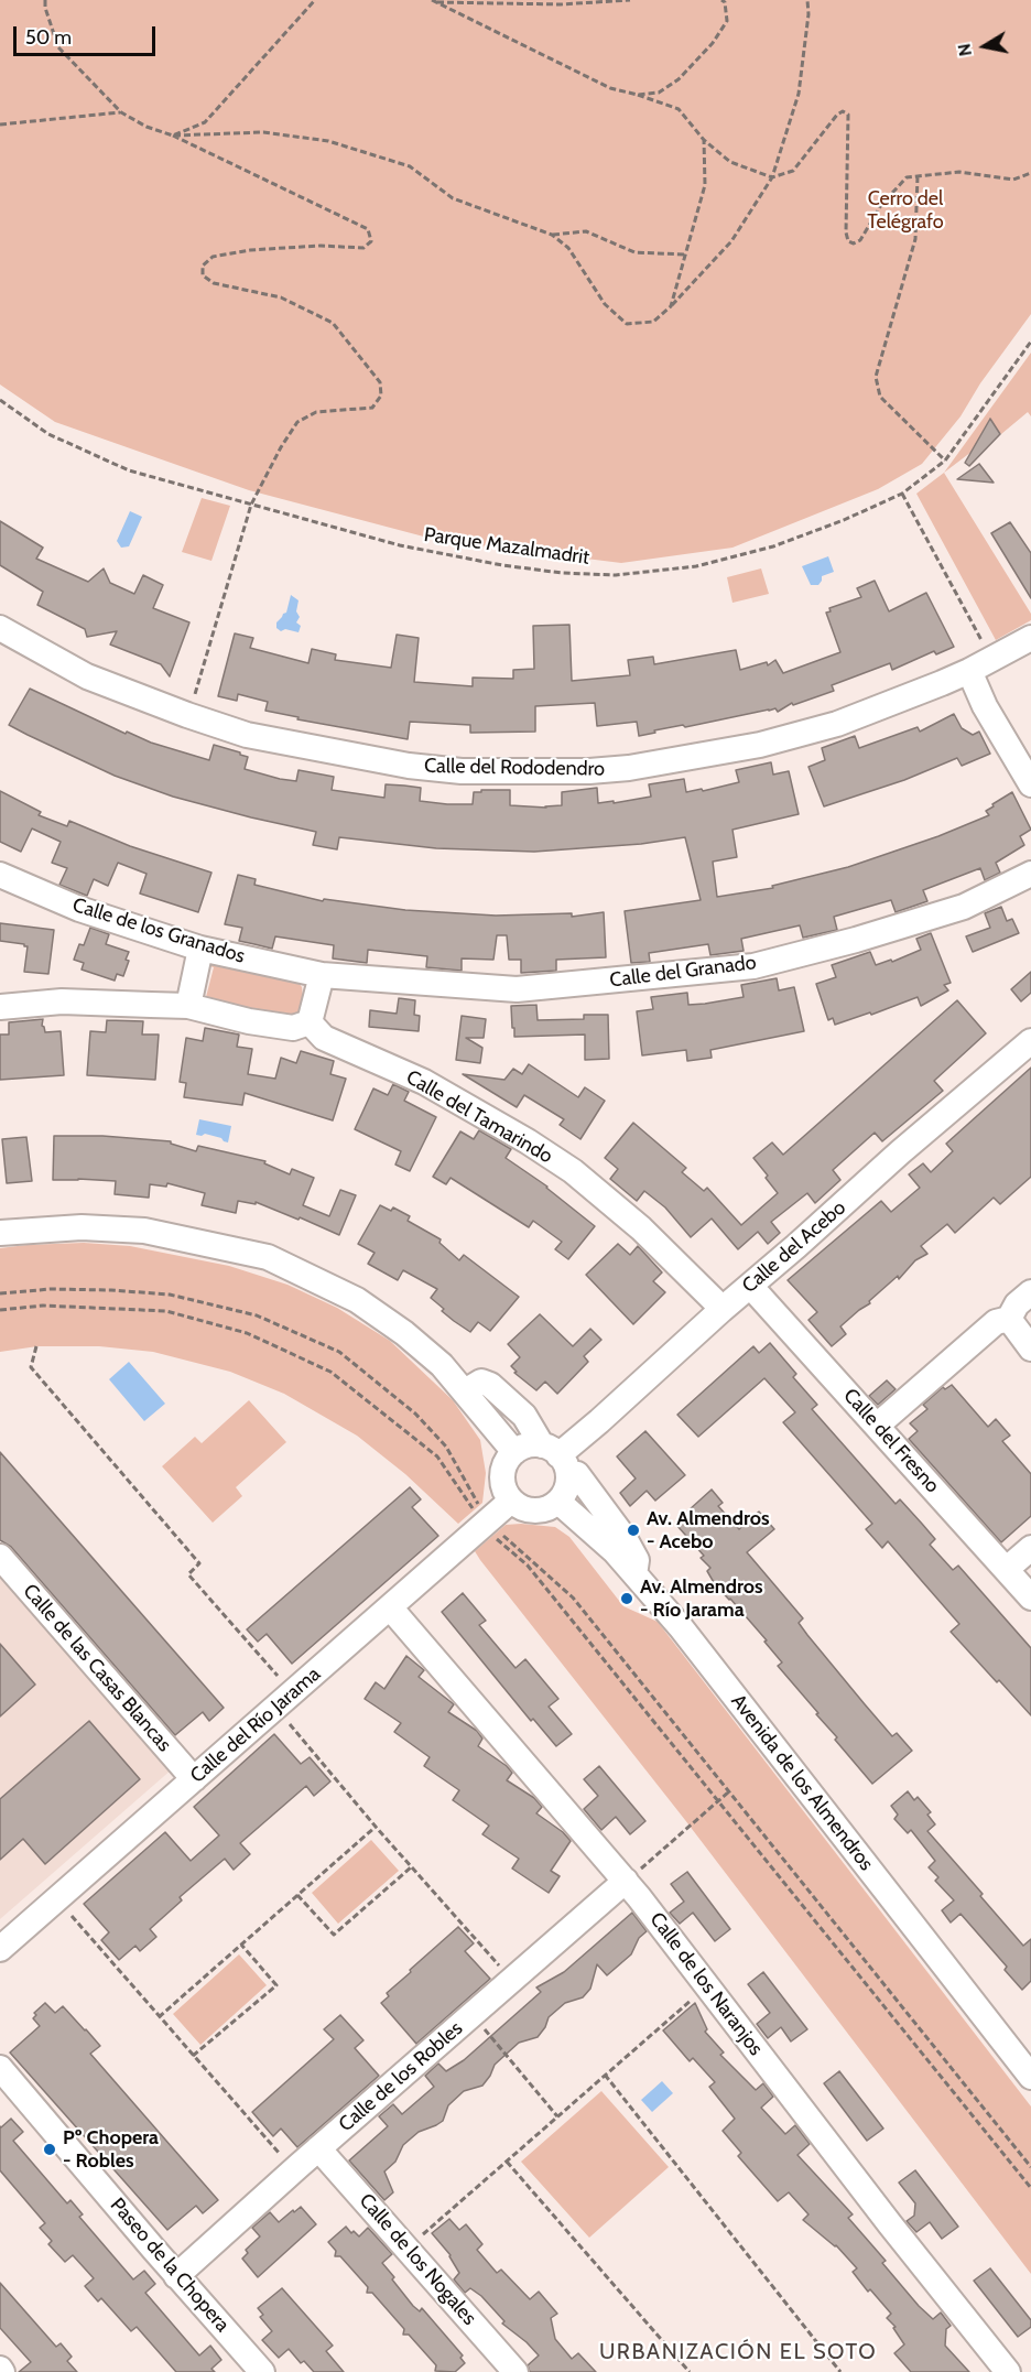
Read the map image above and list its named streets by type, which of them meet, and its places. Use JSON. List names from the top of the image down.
{
  "streets": {
    "street": [
      "Calle del Rododendro",
      "Calle de los Granados",
      "Calle del Granado",
      "Calle del Tamarindo",
      "Calle del Acebo",
      "Calle del Fresno",
      "Calle de las Casas Blancas",
      "Calle del Río Jarama",
      "Avenida de los Almendros",
      "Calle de los Naranjos",
      "Calle de los Robles",
      "Calle de los Nogales",
      "Paseo de la Chopera"
    ],
    "path": ["Parque Mazalmadrit"]
  },
  "crossings": [
    ["Calle de los Granados", "Calle del Granado"],
    ["Calle del Tamarindo", "Calle del Acebo"],
    ["Calle del Acebo", "Calle del Fresno"],
    ["Calle del Acebo", "Calle del Río Jarama"],
    ["Calle del Acebo", "Avenida de los Almendros"],
    ["Calle de las Casas Blancas", "Calle del Río Jarama"],
    ["Calle del Río Jarama", "Avenida de los Almendros"],
    ["Calle del Río Jarama", "Calle de los Naranjos"],
    ["Calle de los Naranjos", "Calle de los Robles"],
    ["Calle de los Robles", "Calle de los Nogales"],
    ["Calle de los Robles", "Paseo de la Chopera"]
  ],
  "districts": ["URBANIZACIÓN EL SOTO"],
  "parks": ["Cerro del Telégrafo"],
  "places": ["Av. Almendros - Acebo", "Av. Almendros - Río Jarama", "Pº Chopera - Robles"],
  "scale_bar": "50 m",
  "north": "left"
}
